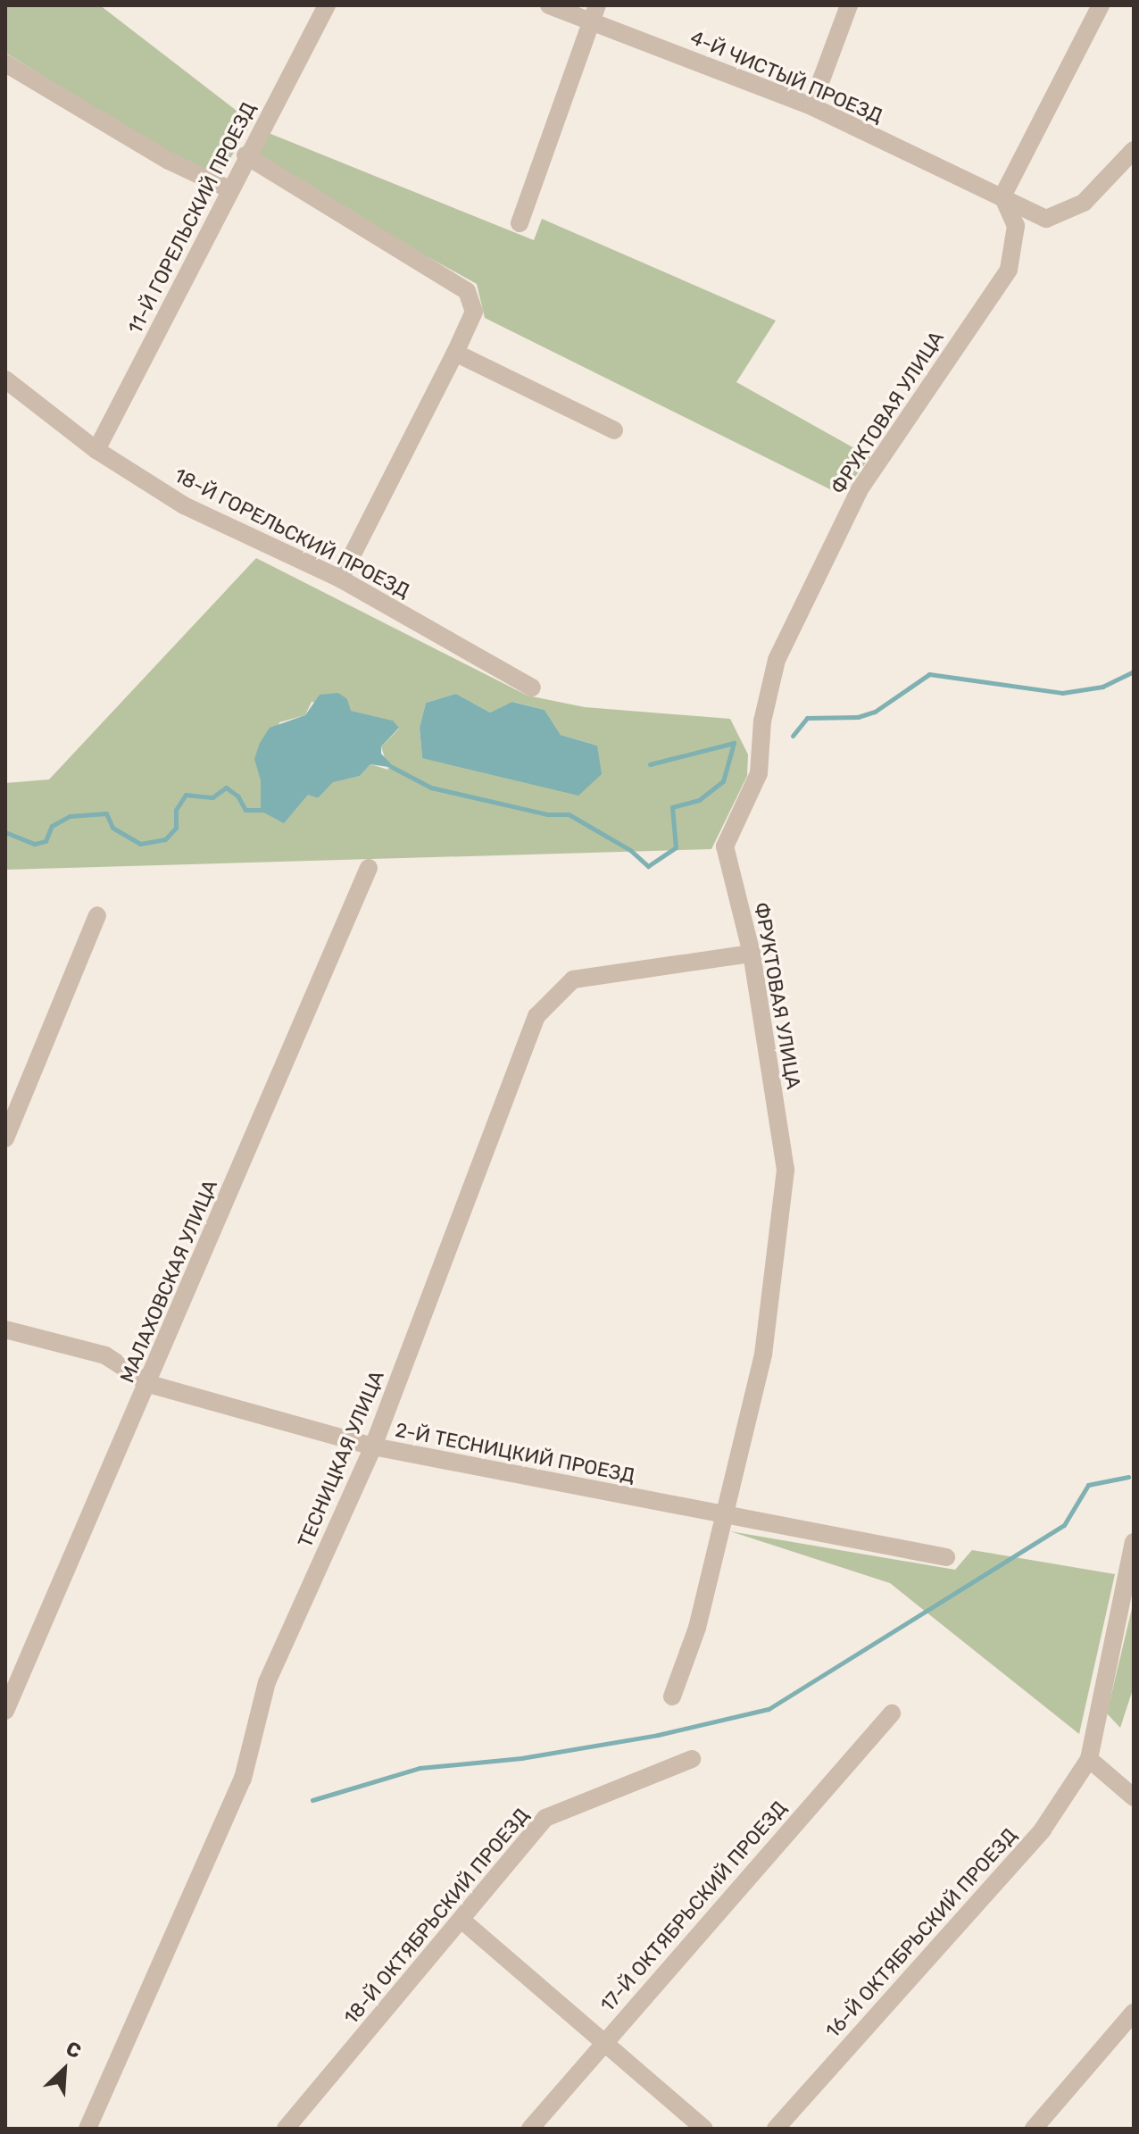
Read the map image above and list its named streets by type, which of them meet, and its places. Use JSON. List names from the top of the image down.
{
  "streets": {
    "street": [
      "4-Й ЧИСТЫЙ ПРОЕЗД",
      "11-Й ГОРЕЛЬСКИЙ ПРОЕЗД",
      "ФРУКТОВАЯ УЛИЦА",
      "18-Й ГОРЕЛЬСКИЙ ПРОЕЗД",
      "МАЛАХОВСКАЯ УЛИЦА",
      "2-Й ТЕСНИЦКИЙ ПРОЕЗД",
      "ТЕСНИЦКАЯ УЛИЦА",
      "17-Й ОКТЯБРЬСКИЙ ПРОЕЗД",
      "18-Й ОКТЯБРЬСКИЙ ПРОЕЗД",
      "16-Й ОКТЯБРЬСКИЙ ПРОЕЗД"
    ]
  },
  "crossings": [
    ["4-Й ЧИСТЫЙ ПРОЕЗД", "ФРУКТОВАЯ УЛИЦА"],
    ["11-Й ГОРЕЛЬСКИЙ ПРОЕЗД", "18-Й ГОРЕЛЬСКИЙ ПРОЕЗД"],
    ["ФРУКТОВАЯ УЛИЦА", "2-Й ТЕСНИЦКИЙ ПРОЕЗД"],
    ["ФРУКТОВАЯ УЛИЦА", "ТЕСНИЦКАЯ УЛИЦА"],
    ["МАЛАХОВСКАЯ УЛИЦА", "2-Й ТЕСНИЦКИЙ ПРОЕЗД"],
    ["2-Й ТЕСНИЦКИЙ ПРОЕЗД", "ТЕСНИЦКАЯ УЛИЦА"]
  ],
  "north": "top right"
}
